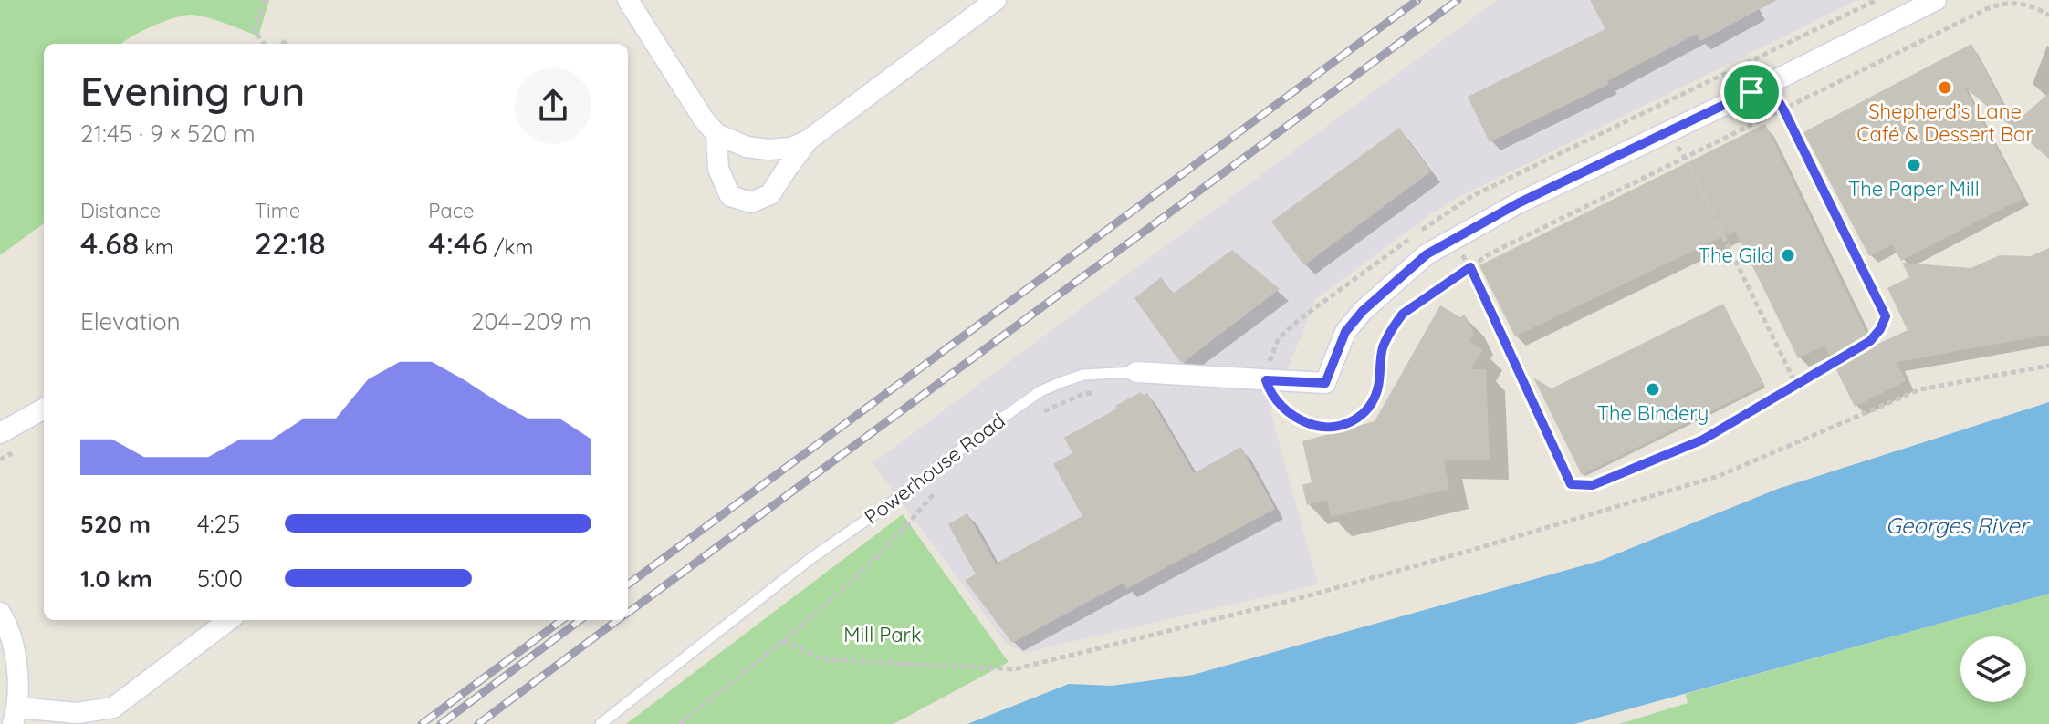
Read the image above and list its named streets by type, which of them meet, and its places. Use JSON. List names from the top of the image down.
{
  "streets": {
    "street": ["Powerhouse Road"]
  },
  "water": ["Georges River"],
  "parks": ["Mill Park"],
  "places": [
    "Shepherd’s Lane Café & Dessert Bar",
    "The Paper Mill",
    "The Gild",
    "The Bindery"
  ],
  "page": {
    "heading": ["Evening run", "21:45 · 9 × 520 m"],
    "stats": [
      ["Distance", "4.68 km"],
      ["Time", "22:18"],
      ["Pace", "4:46 /km"]
    ],
    "chart": ["Elevation", "204–209 m"],
    "list": [
      {
        "name": "520 m",
        "note": "4:25"
      },
      {
        "name": "1.0 km",
        "note": "5:00"
      }
    ]
  }
}
